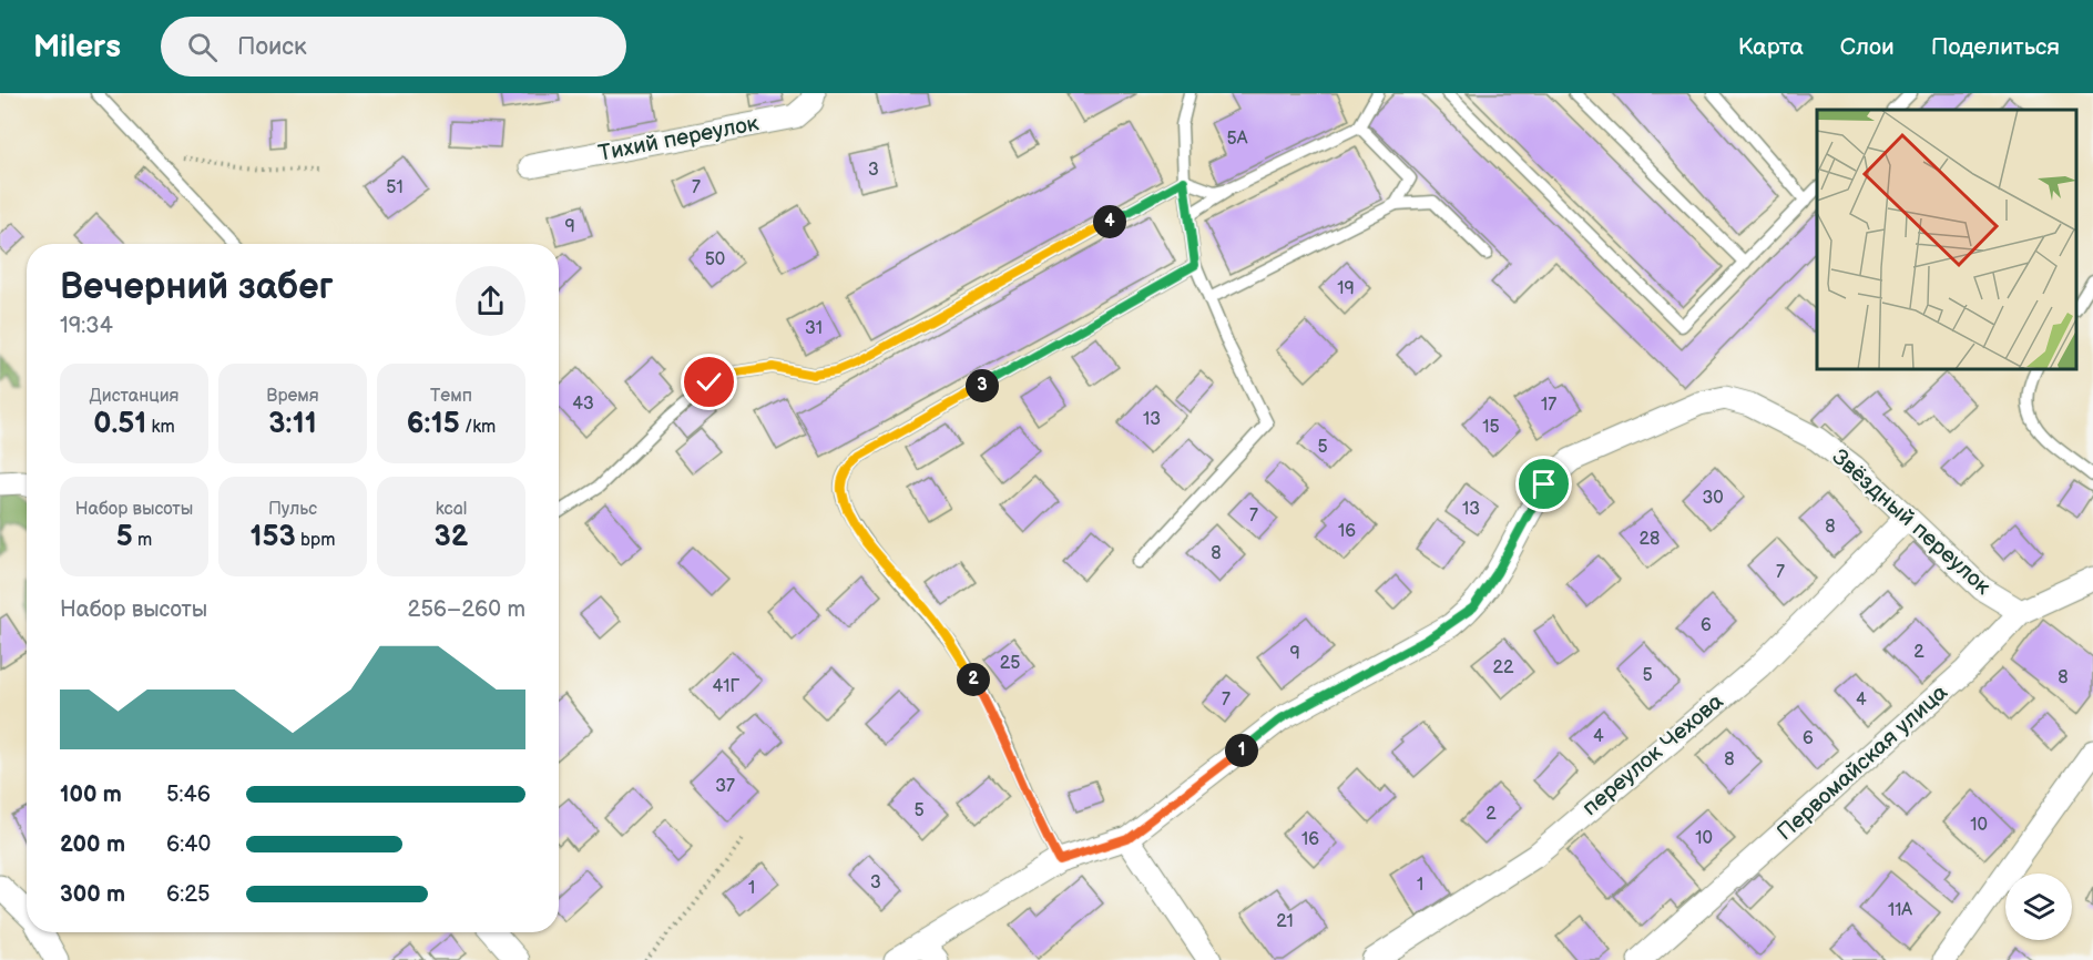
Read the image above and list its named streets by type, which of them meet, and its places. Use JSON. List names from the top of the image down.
{
  "streets": {
    "street": [
      "Тихий переулок",
      "Звёздный переулок",
      "переулок Чехова",
      "Первомайская улица"
    ]
  },
  "crossings": [
    ["Звёздный переулок", "переулок Чехова"],
    ["Звёздный переулок", "Первомайская улица"]
  ],
  "house_numbers": [
    "5А",
    "3",
    "51",
    "7",
    "9",
    "50",
    "19",
    "31",
    "43",
    "17",
    "13",
    "15",
    "5",
    "30",
    "13",
    "7",
    "8",
    "16",
    "28",
    "8",
    "7",
    "6",
    "2",
    "9",
    "25",
    "22",
    "5",
    "8",
    "41Г",
    "7",
    "4",
    "4",
    "6",
    "8",
    "37",
    "5",
    "2",
    "10",
    "10",
    "16",
    "3",
    "1",
    "1",
    "11А",
    "21"
  ],
  "page": {
    "header": "Milers",
    "search": "Поиск",
    "nav": ["Карта", "Слои", "Поделиться"],
    "pins": [
      "4",
      "3",
      "2",
      "1"
    ],
    "heading": ["Вечерний забег", "19:34"],
    "stats": [
      ["Дистанция", "0.51 km"],
      ["Время", "3:11"],
      ["Темп", "6:15 /km"],
      ["Набор высоты", "5 m"],
      ["Пульс", "153 bpm"],
      ["kcal", "32"]
    ],
    "chart": ["Набор высоты", "256–260 m"],
    "list": [
      {
        "name": "100 m",
        "note": "5:46"
      },
      {
        "name": "200 m",
        "note": "6:40"
      },
      {
        "name": "300 m",
        "note": "6:25"
      }
    ]
  }
}
